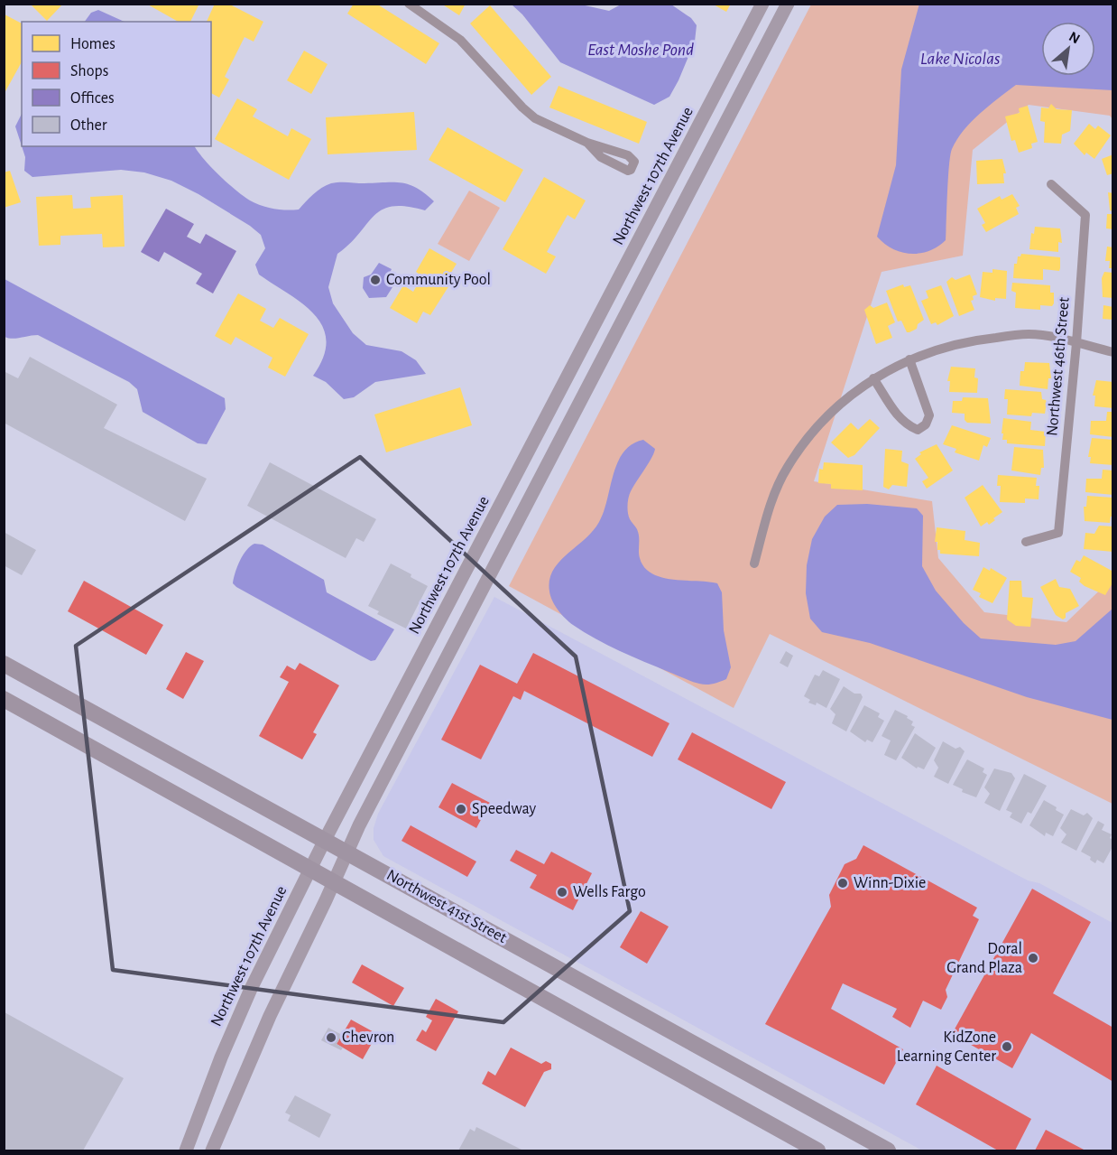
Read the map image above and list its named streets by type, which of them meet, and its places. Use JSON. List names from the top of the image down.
{
  "streets": {
    "main road": ["Northwest 107th Avenue", "Northwest 41st Street"],
    "street": ["Northwest 46th Street"]
  },
  "crossings": [
    ["Northwest 107th Avenue", "Northwest 41st Street"]
  ],
  "water": ["East Moshe Pond", "Lake Nicolas"],
  "places": [
    "Community Pool",
    "Speedway",
    "Winn-Dixie",
    "Wells Fargo",
    "Doral Grand Plaza",
    "Chevron",
    "KidZone Learning Center"
  ],
  "legend": [
    "Homes",
    "Shops",
    "Offices",
    "Other"
  ],
  "north": "top right"
}
